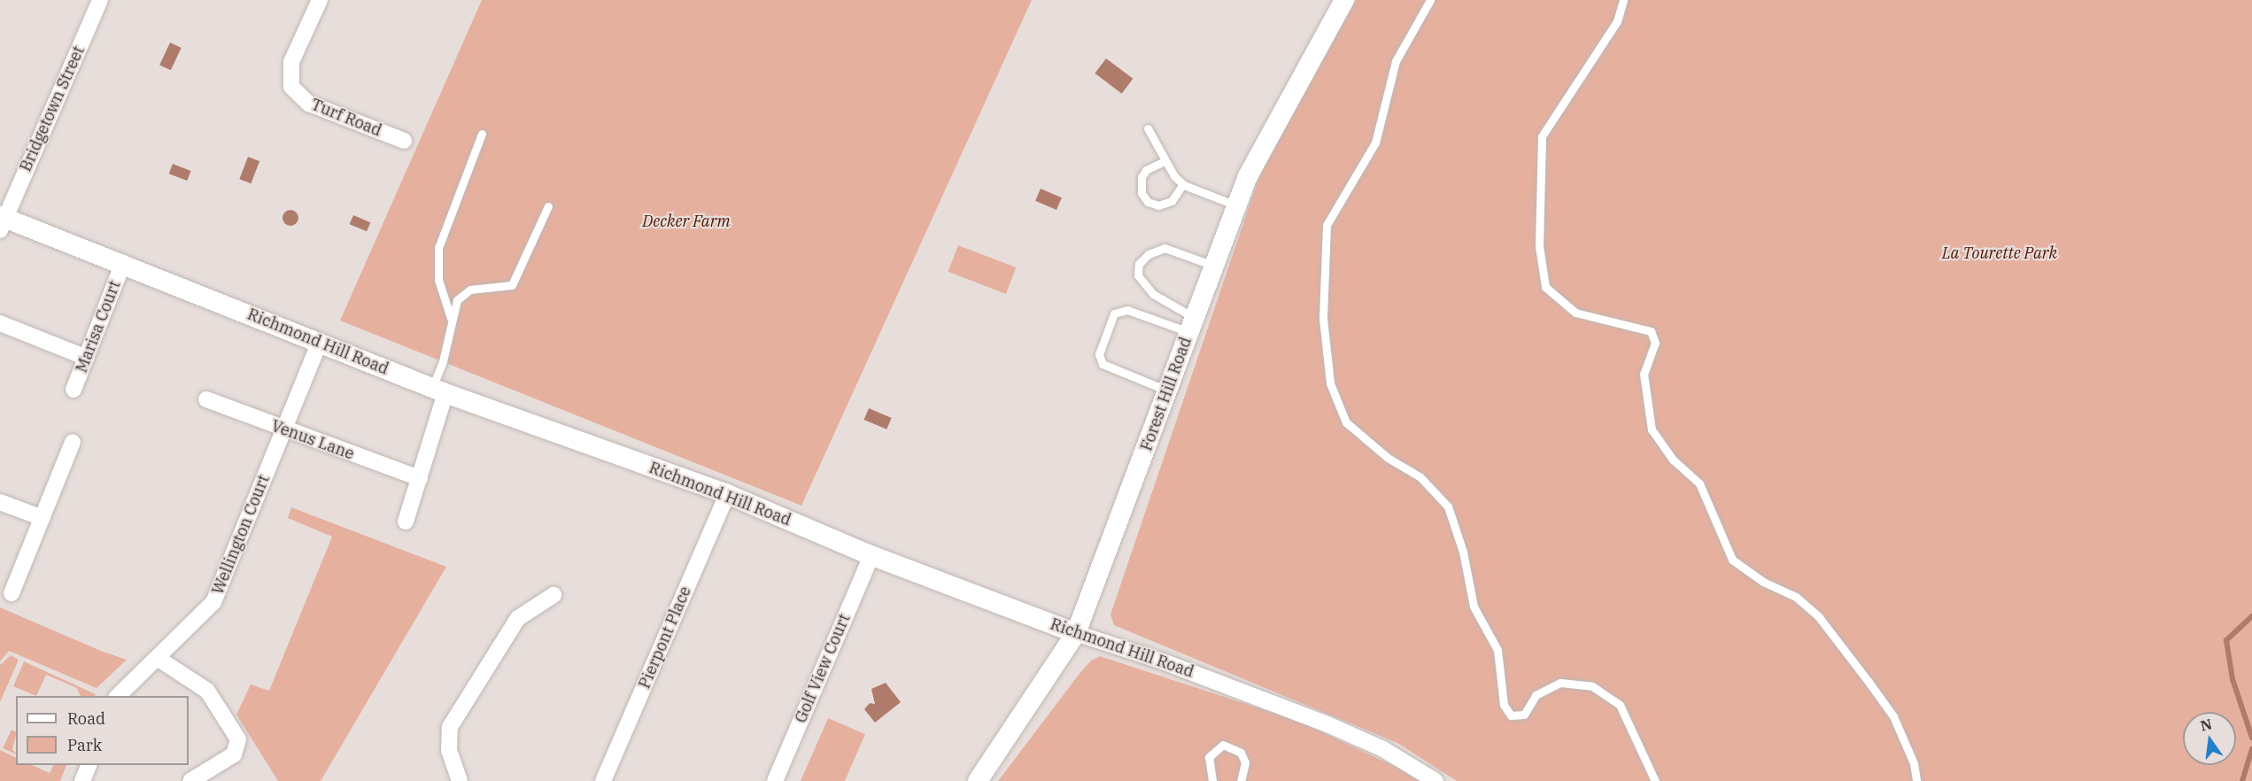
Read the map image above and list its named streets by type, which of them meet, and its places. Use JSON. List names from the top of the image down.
{
  "streets": {
    "street": [
      "Bridgetown Street",
      "Turf Road",
      "Marisa Court",
      "Richmond Hill Road",
      "Forest Hill Road",
      "Venus Lane",
      "Wellington Court",
      "Pierpont Place",
      "Golf View Court"
    ]
  },
  "crossings": [
    ["Bridgetown Street", "Richmond Hill Road"],
    ["Marisa Court", "Richmond Hill Road"],
    ["Richmond Hill Road", "Forest Hill Road"],
    ["Richmond Hill Road", "Wellington Court"],
    ["Richmond Hill Road", "Pierpont Place"],
    ["Richmond Hill Road", "Golf View Court"],
    ["Venus Lane", "Wellington Court"]
  ],
  "parks": ["Decker Farm", "La Tourette Park"],
  "legend": ["Road", "Park"],
  "north": "top"
}
